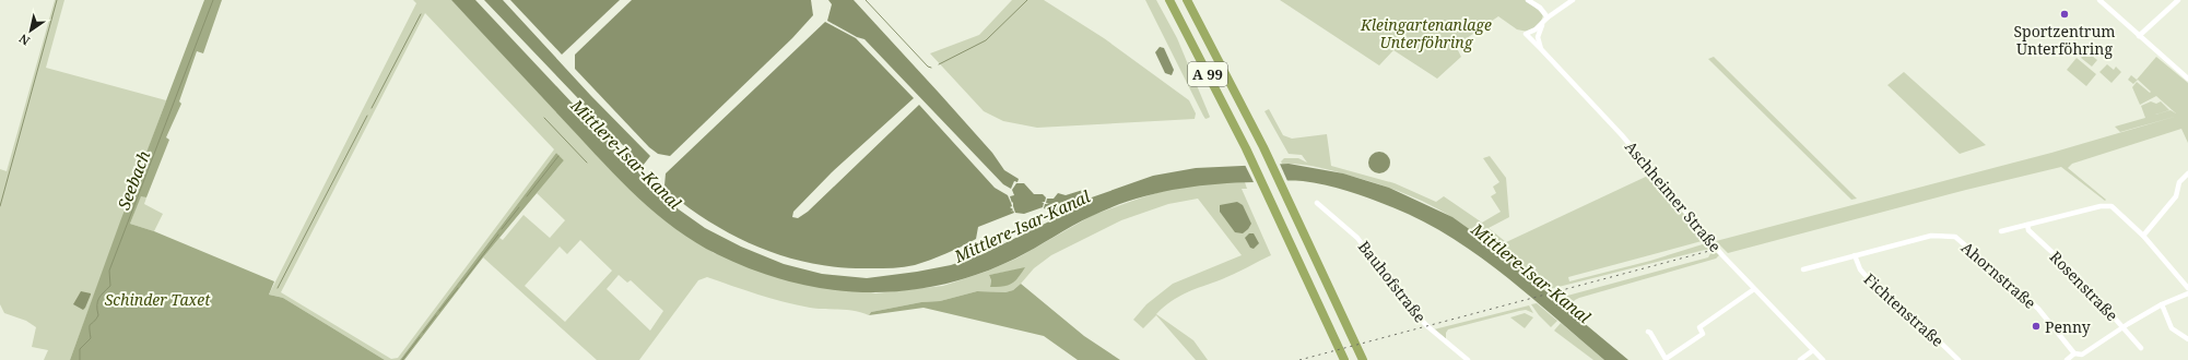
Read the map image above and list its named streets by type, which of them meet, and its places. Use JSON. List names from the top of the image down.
{
  "streets": {
    "highway": ["A 99"],
    "street": [
      "Aschheimer Straße",
      "Ahornstraße",
      "Bauhofstraße",
      "Rosenstraße",
      "Fichtenstraße"
    ]
  },
  "crossings": [
    ["Ahornstraße", "Fichtenstraße"]
  ],
  "water": ["Mittlere-Isar-Kanal", "Seebach"],
  "parks": ["Kleingartenanlage Unterföhring", "Schinder Taxet"],
  "places": ["Sportzentrum Unterföhring", "Penny"],
  "north": "bottom left"
}
